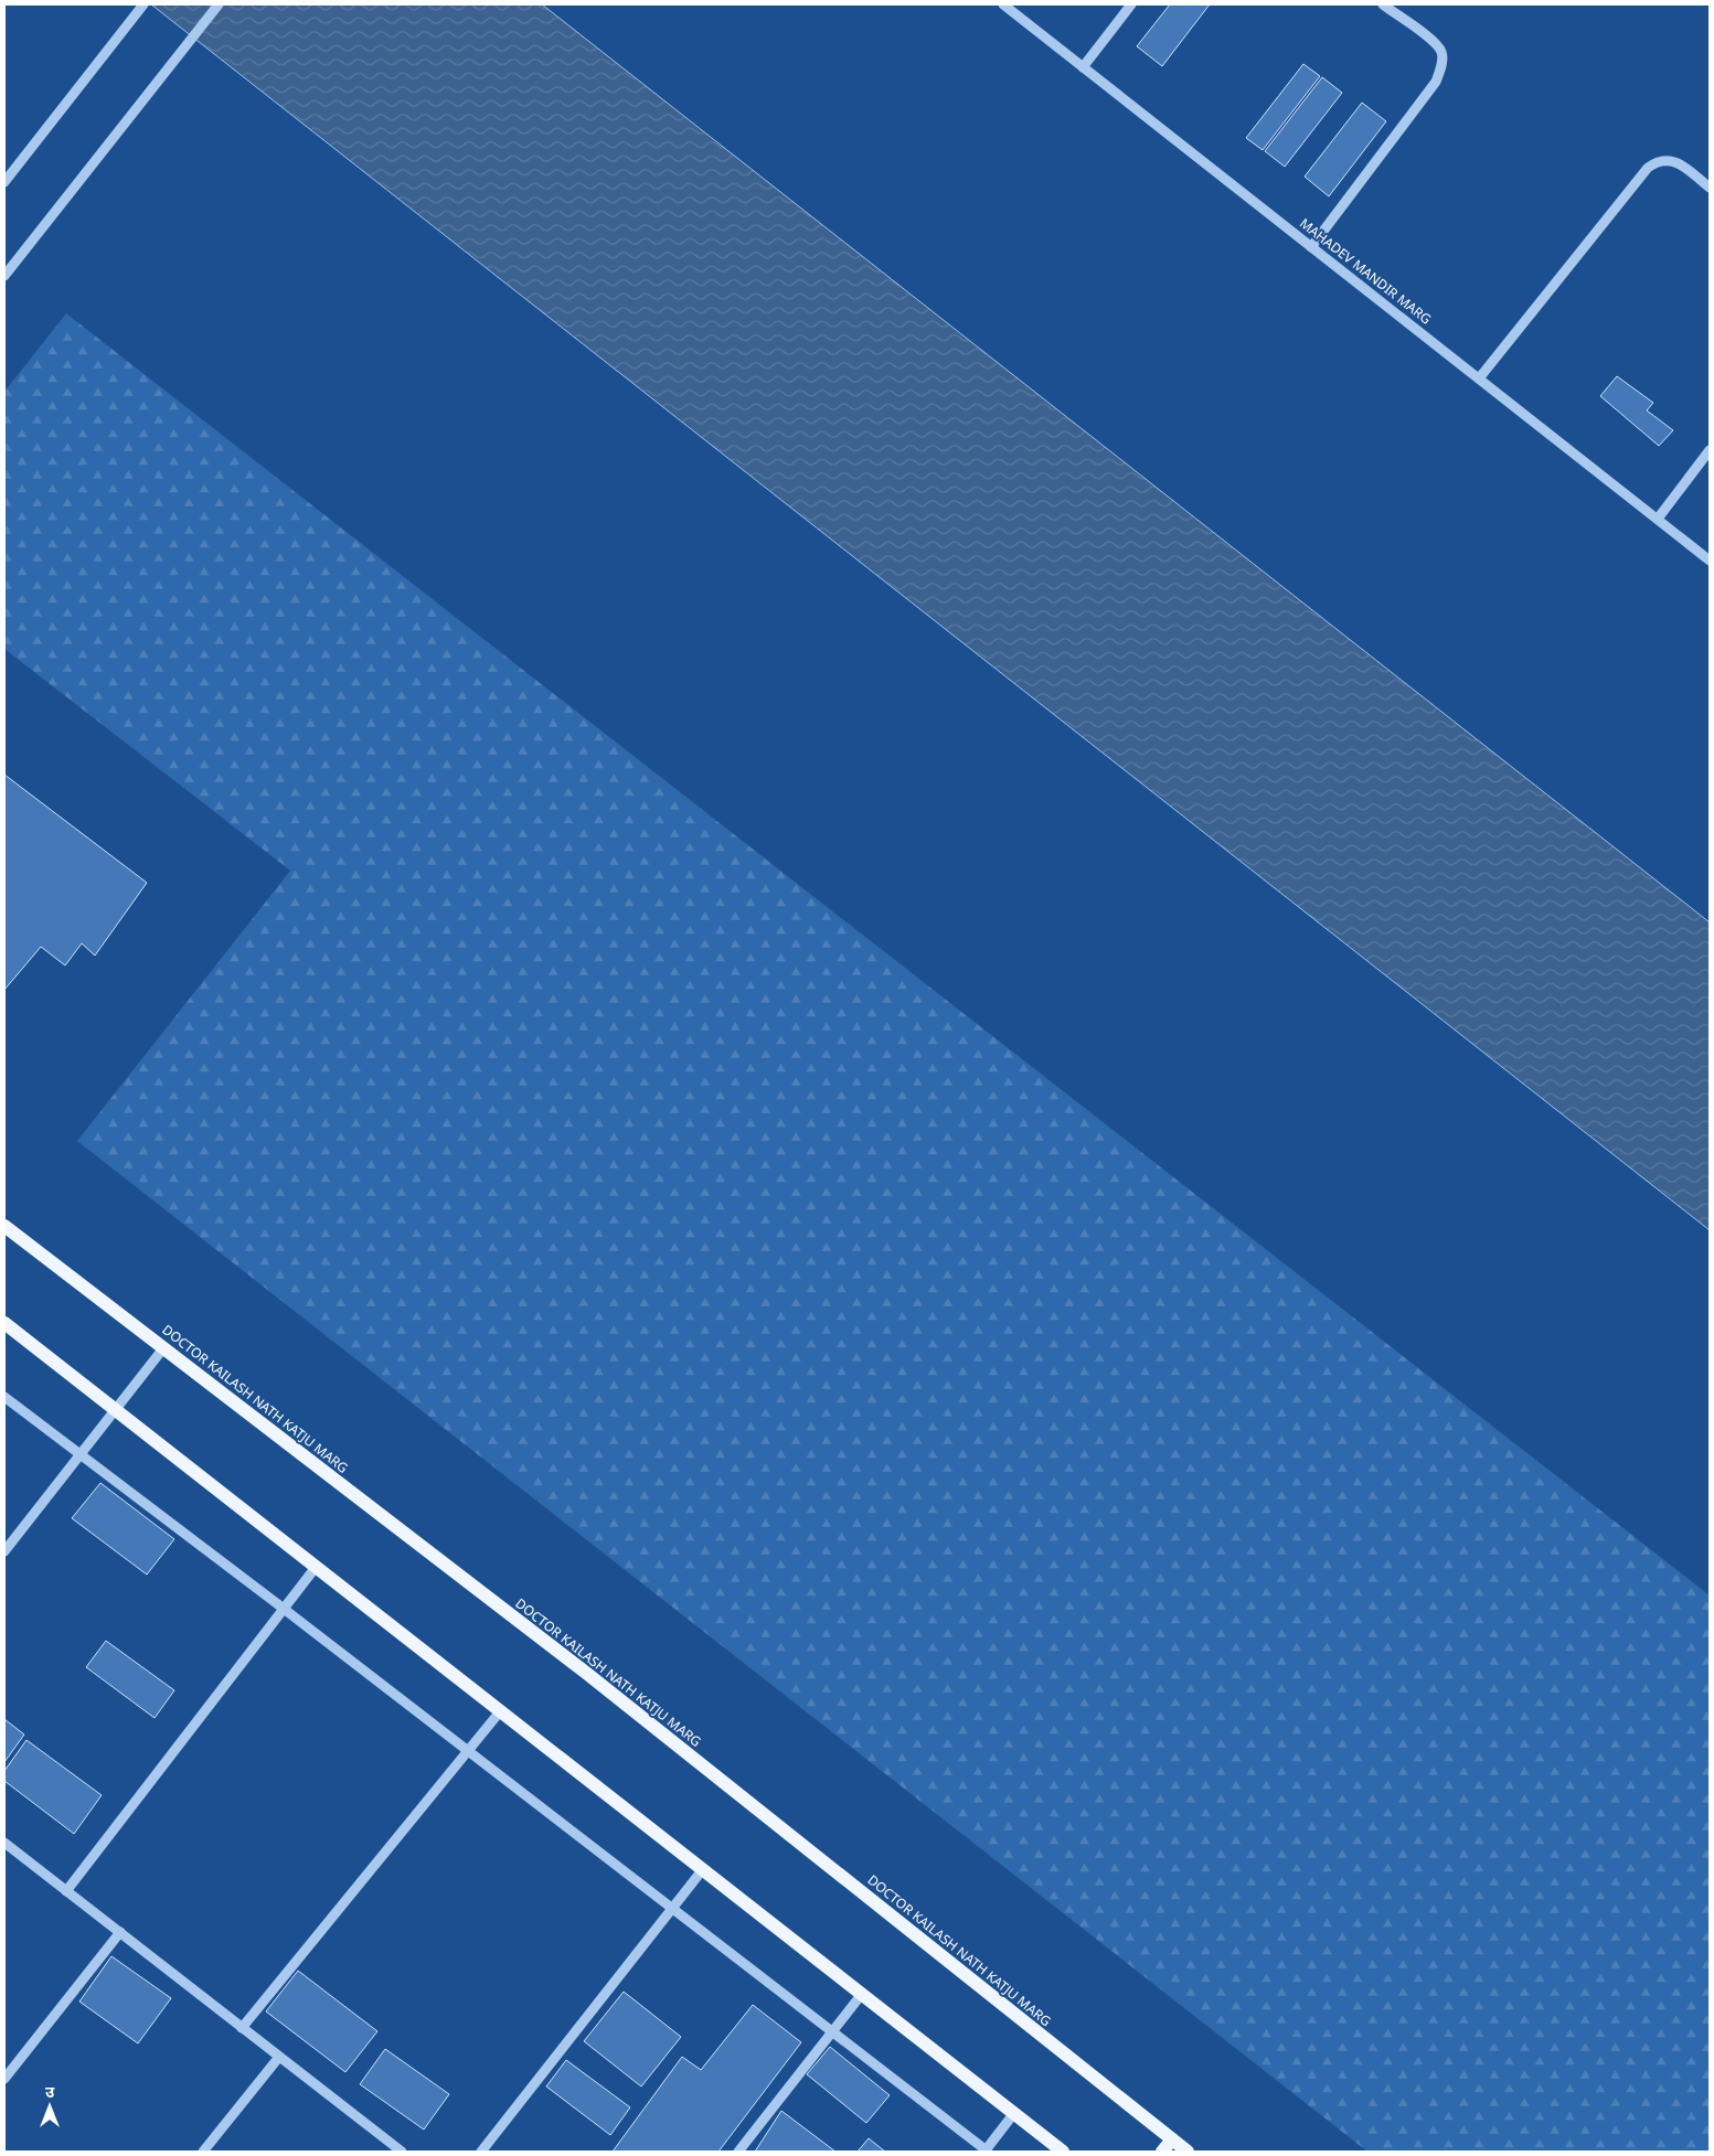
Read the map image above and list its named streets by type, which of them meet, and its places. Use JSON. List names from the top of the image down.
{
  "streets": {
    "main road": ["DOCTOR KAILASH NATH KATJU MARG"],
    "street": ["MAHADEV MANDIR MARG"]
  },
  "north": "top"
}
